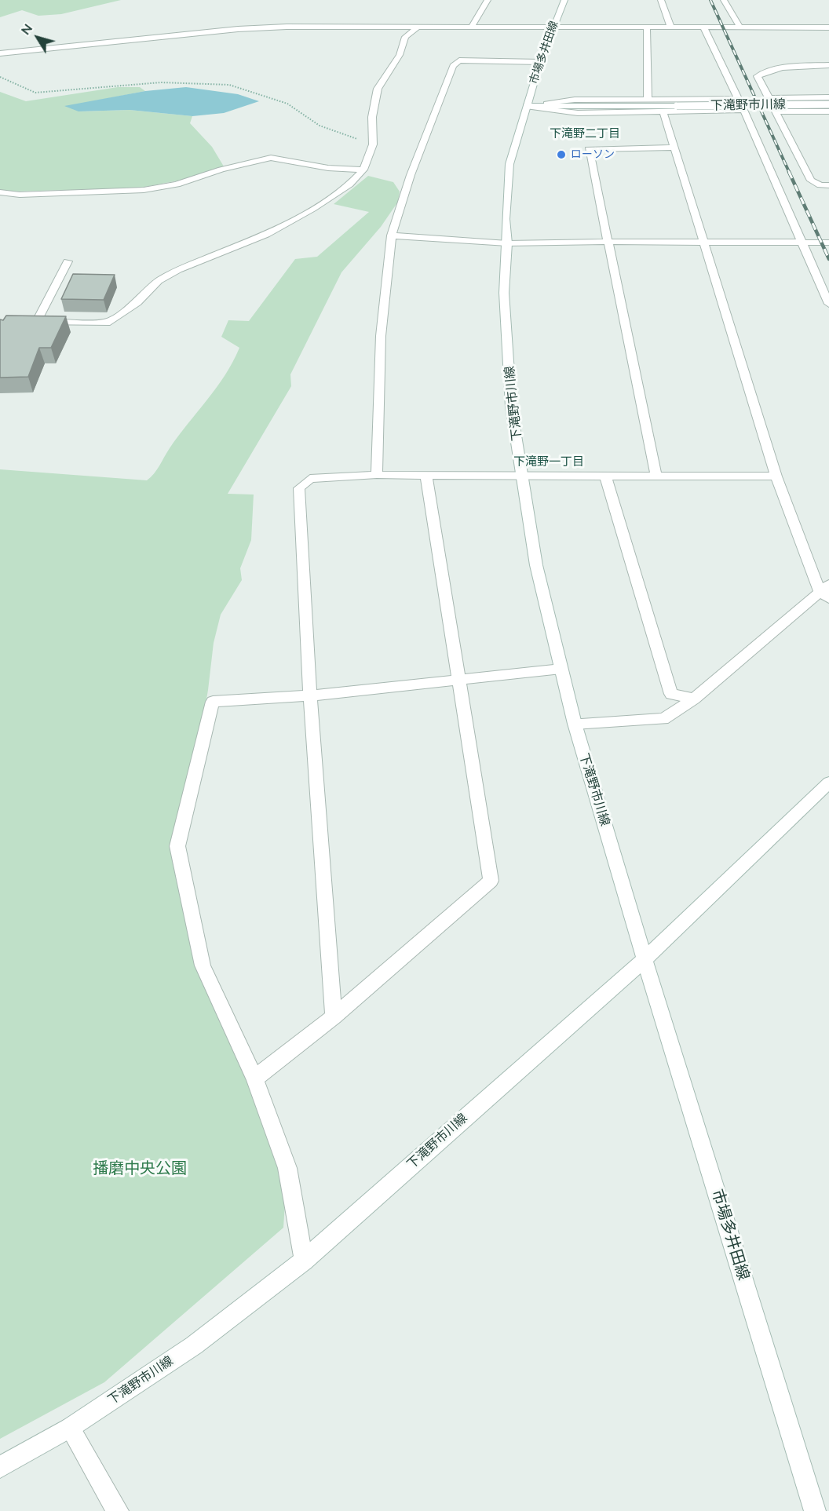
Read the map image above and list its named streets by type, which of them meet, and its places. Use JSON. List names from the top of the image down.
{
  "streets": {
    "street": ["市場多井田線", "下滝野市川線"]
  },
  "crossings": [
    ["市場多井田線", "下滝野市川線"]
  ],
  "districts": ["下滝野二丁目", "下滝野一丁目"],
  "parks": ["播磨中央公園"],
  "places": ["ローソン"],
  "north": "top left"
}
